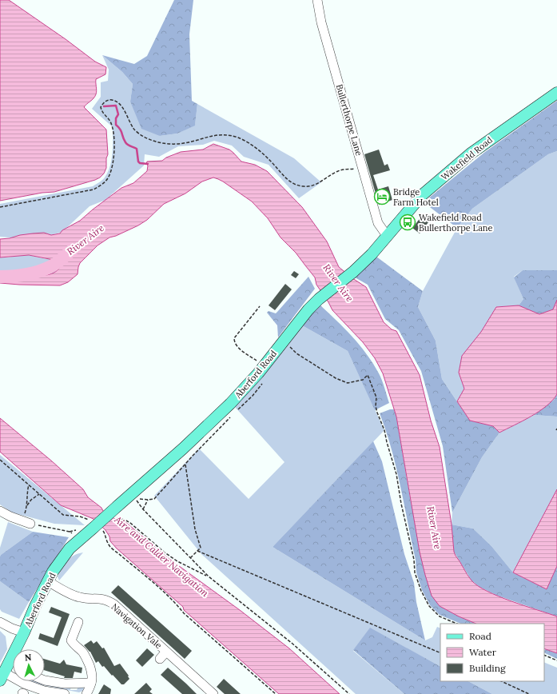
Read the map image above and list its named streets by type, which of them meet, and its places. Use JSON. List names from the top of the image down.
{
  "streets": {
    "main road": ["Wakefield Road", "Aberford Road"],
    "street": ["Bullerthorpe Lane", "Navigation Vale"]
  },
  "crossings": [
    ["Bullerthorpe Lane", "Wakefield Road"],
    ["Bullerthorpe Lane", "Aberford Road"],
    ["Wakefield Road", "Aberford Road"],
    ["Aberford Road", "Navigation Vale"]
  ],
  "water": ["River Aire", "Aire and Calder Navigation"],
  "places": {
    "hotel": ["Bridge Farm Hotel"],
    "bus stop": ["Wakefield Road Bullerthorpe Lane"]
  },
  "legend": ["Road", "Water", "Building"],
  "north": "top"
}
